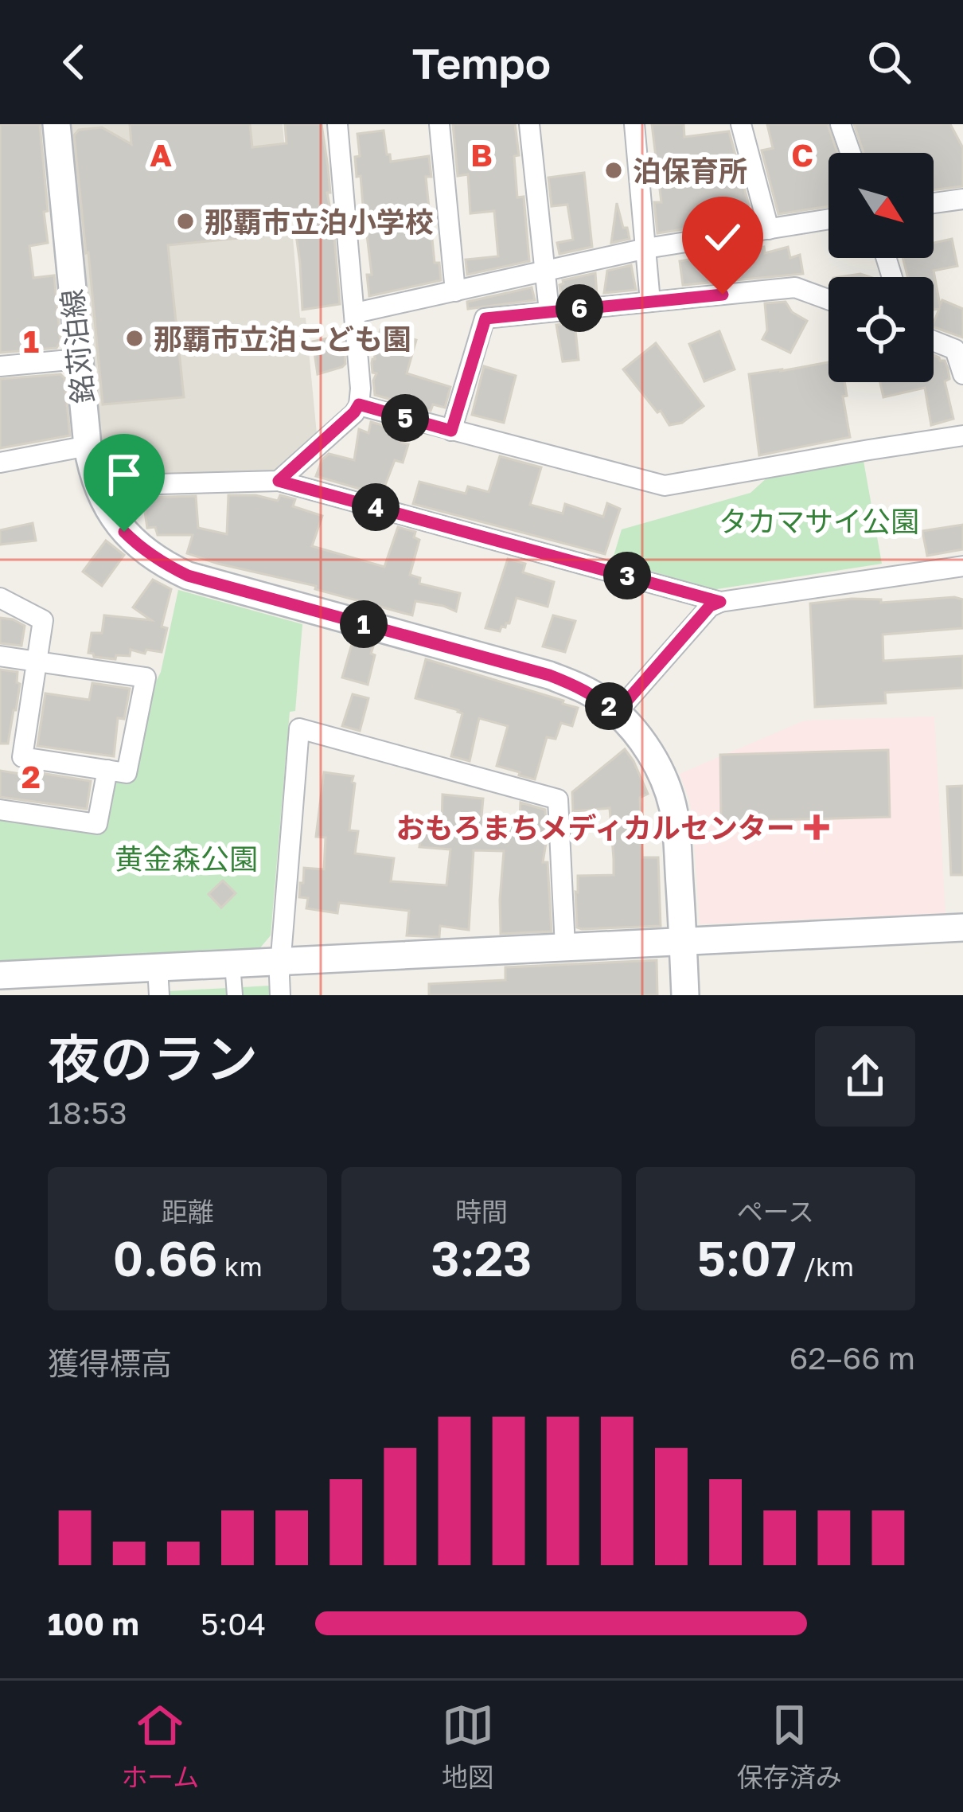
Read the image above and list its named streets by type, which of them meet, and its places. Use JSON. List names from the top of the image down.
{
  "streets": {
    "street": ["銘苅泊線"]
  },
  "parks": ["タカマサイ公園", "黄金森公園"],
  "places": {
    "other": ["泊保育所", "那覇市立泊小学校", "那覇市立泊こども園"],
    "health": ["おもろまちメディカルセンター"]
  },
  "north": "bottom right",
  "page": {
    "header": "Tempo",
    "pins": [
      "6",
      "5",
      "4",
      "3",
      "1",
      "2"
    ],
    "heading": ["夜のラン", "18:53"],
    "stats": [
      ["距離", "0.66 km"],
      ["時間", "3:23"],
      ["ペース", "5:07 /km"]
    ],
    "chart": ["獲得標高", "62–66 m"],
    "list": [
      {
        "name": "100 m",
        "note": "5:04"
      }
    ],
    "tabs": ["ホーム", "地図", "保存済み"]
  },
  "grid": {
    "columns": ["A", "B", "C"],
    "rows": ["1", "2"]
  }
}
